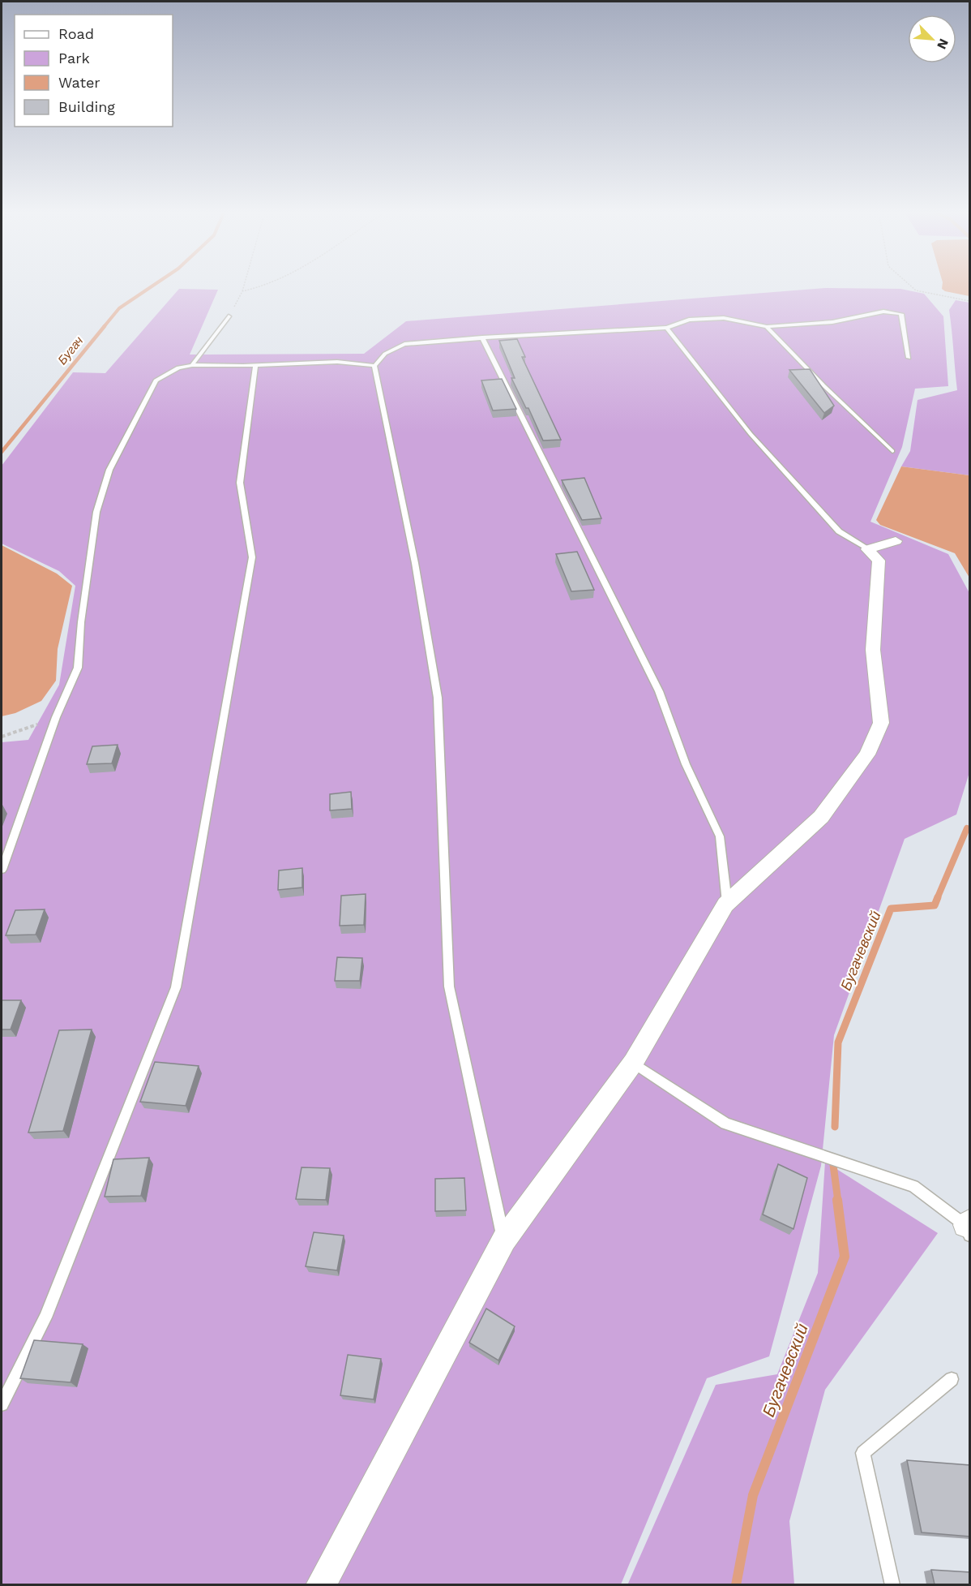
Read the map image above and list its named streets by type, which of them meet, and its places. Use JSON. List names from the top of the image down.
{
  "water": ["Бугач", "Бугачевский"],
  "legend": [
    "Road",
    "Park",
    "Water",
    "Building"
  ],
  "north": "bottom right"
}
